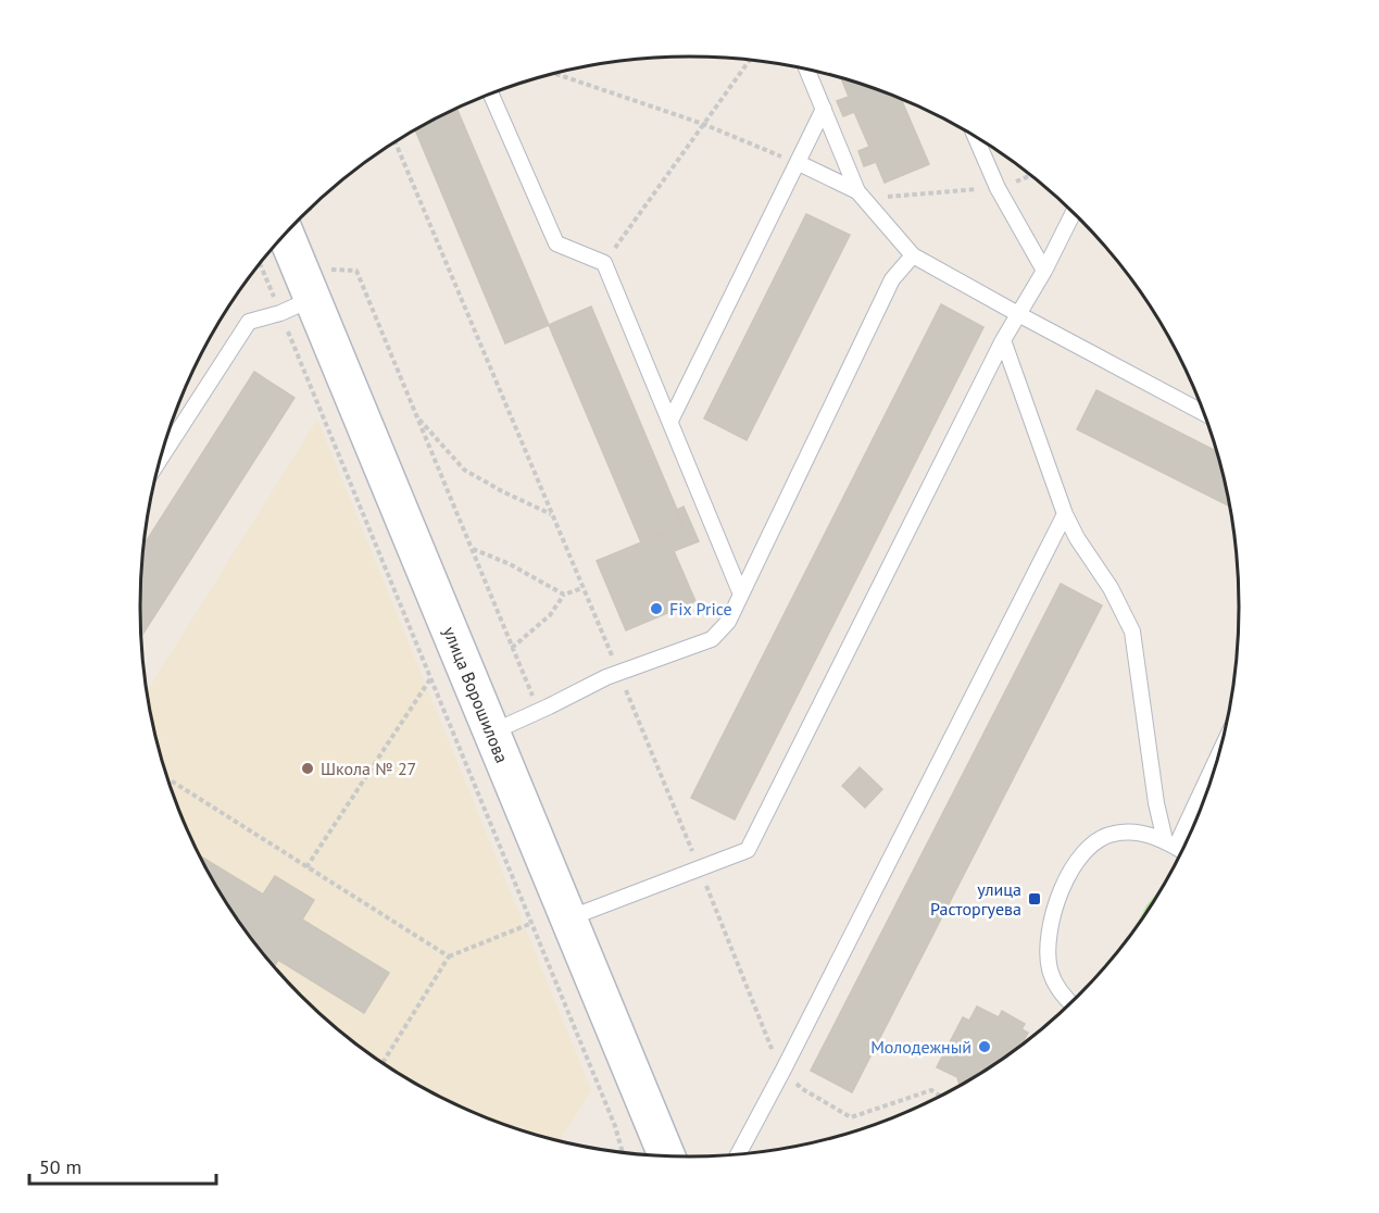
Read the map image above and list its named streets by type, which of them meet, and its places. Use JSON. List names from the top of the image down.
{
  "streets": {
    "main road": ["улица Ворошилова"]
  },
  "places": {
    "other": ["Fix Price", "Школа № 27", "Молодежный"],
    "transit": ["улица Расторгуева"]
  },
  "scale_bar": "50 m"
}
